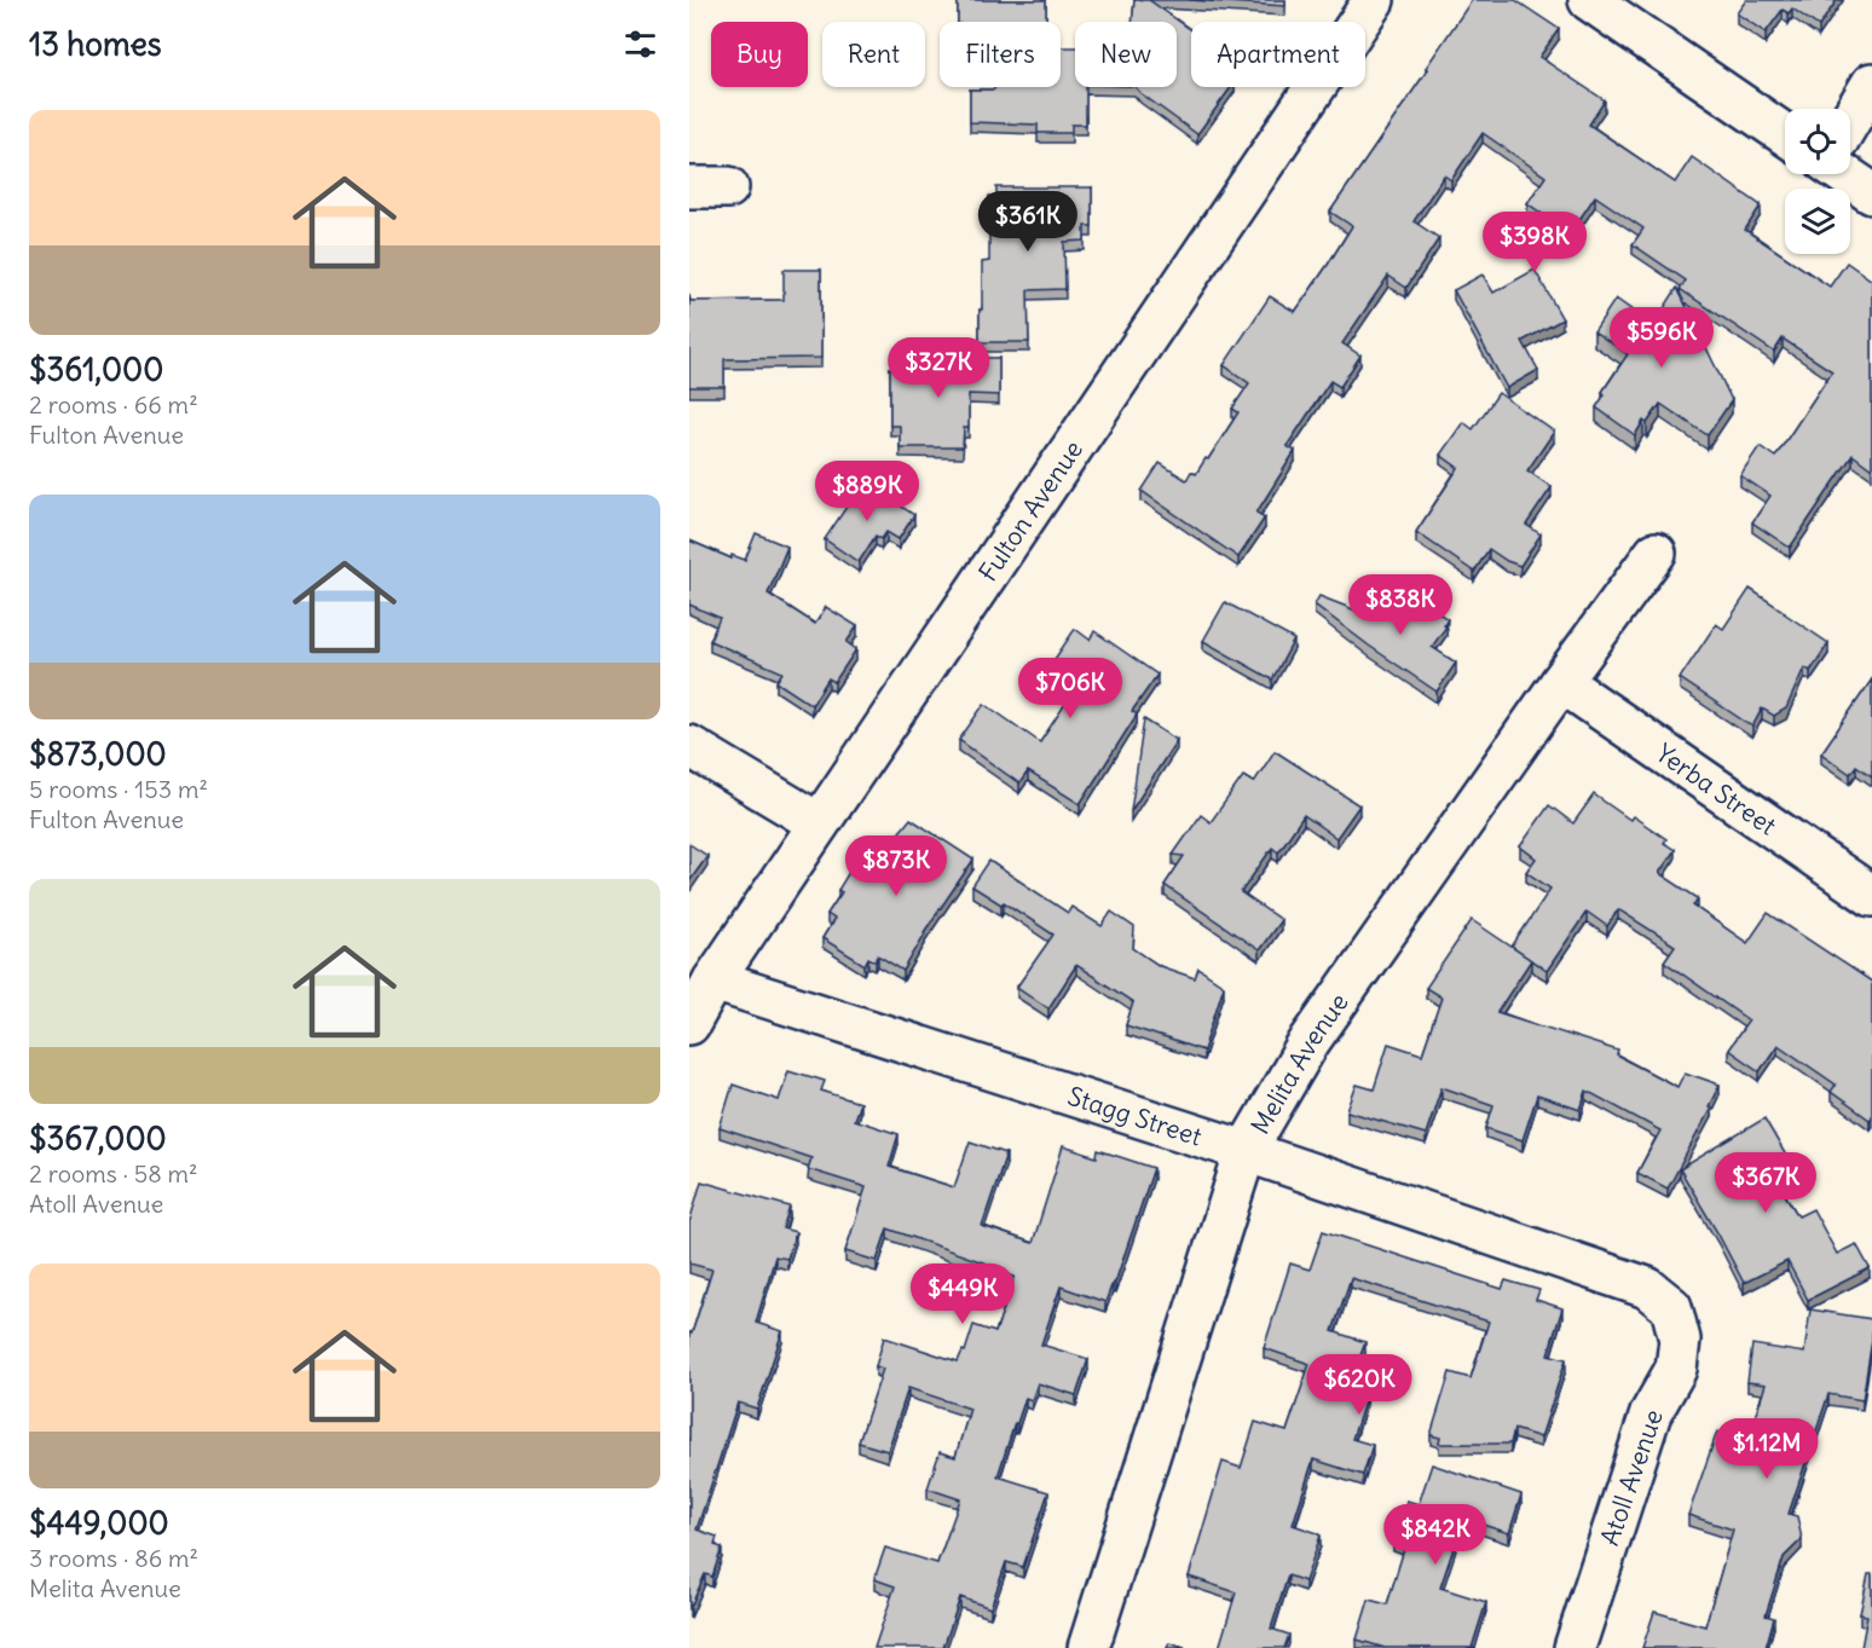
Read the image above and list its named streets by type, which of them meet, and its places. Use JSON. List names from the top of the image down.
{
  "streets": {
    "street": [
      "Fulton Avenue",
      "Yerba Street",
      "Melita Avenue",
      "Stagg Street",
      "Atoll Avenue"
    ]
  },
  "crossings": [
    ["Fulton Avenue", "Stagg Street"],
    ["Yerba Street", "Melita Avenue"],
    ["Melita Avenue", "Stagg Street"],
    ["Stagg Street", "Atoll Avenue"]
  ],
  "page": {
    "heading": "13 homes",
    "chip": [
      "Buy",
      "Rent",
      "Filters",
      "New",
      "Apartment"
    ],
    "list": [
      {
        "name": "$361,000",
        "note": "2 rooms · 66 m² · Fulton Avenue"
      },
      {
        "name": "$873,000",
        "note": "5 rooms · 153 m² · Fulton Avenue"
      },
      {
        "name": "$367,000",
        "note": "2 rooms · 58 m² · Atoll Avenue"
      },
      {
        "name": "$449,000",
        "note": "3 rooms · 86 m² · Melita Avenue"
      }
    ],
    "price": [
      "$361K",
      "$398K",
      "$596K",
      "$327K",
      "$889K",
      "$838K",
      "$706K",
      "$873K",
      "$367K",
      "$449K",
      "$620K",
      "$1.12M",
      "$842K"
    ]
  }
}
